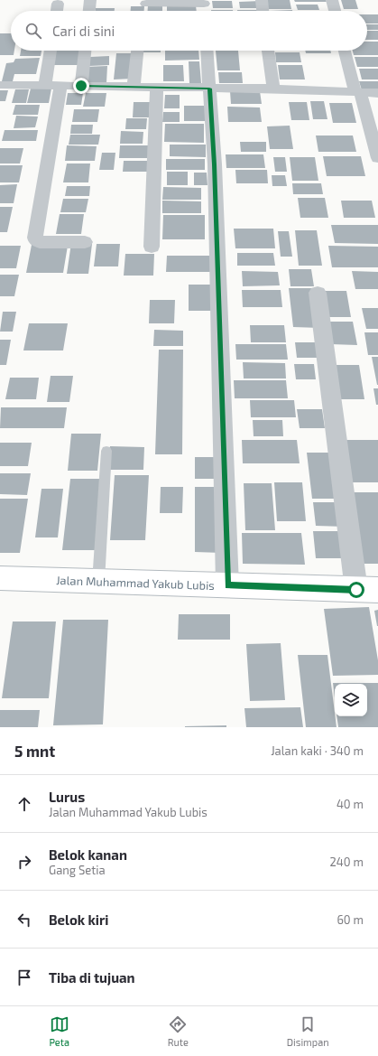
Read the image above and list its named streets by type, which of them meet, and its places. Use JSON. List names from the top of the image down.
{
  "streets": {
    "main road": ["Jalan Muhammad Yakub Lubis"]
  },
  "page": {
    "search": "Cari di sini",
    "heading": ["5 mnt", "Jalan kaki · 340 m"],
    "list": [
      ["Lurus", "Jalan Muhammad Yakub Lubis", "40 m"],
      ["Belok kanan", "Gang Setia", "240 m"],
      ["Belok kiri", "60 m"],
      "Tiba di tujuan"
    ],
    "nav": ["Peta", "Rute", "Disimpan"]
  }
}
